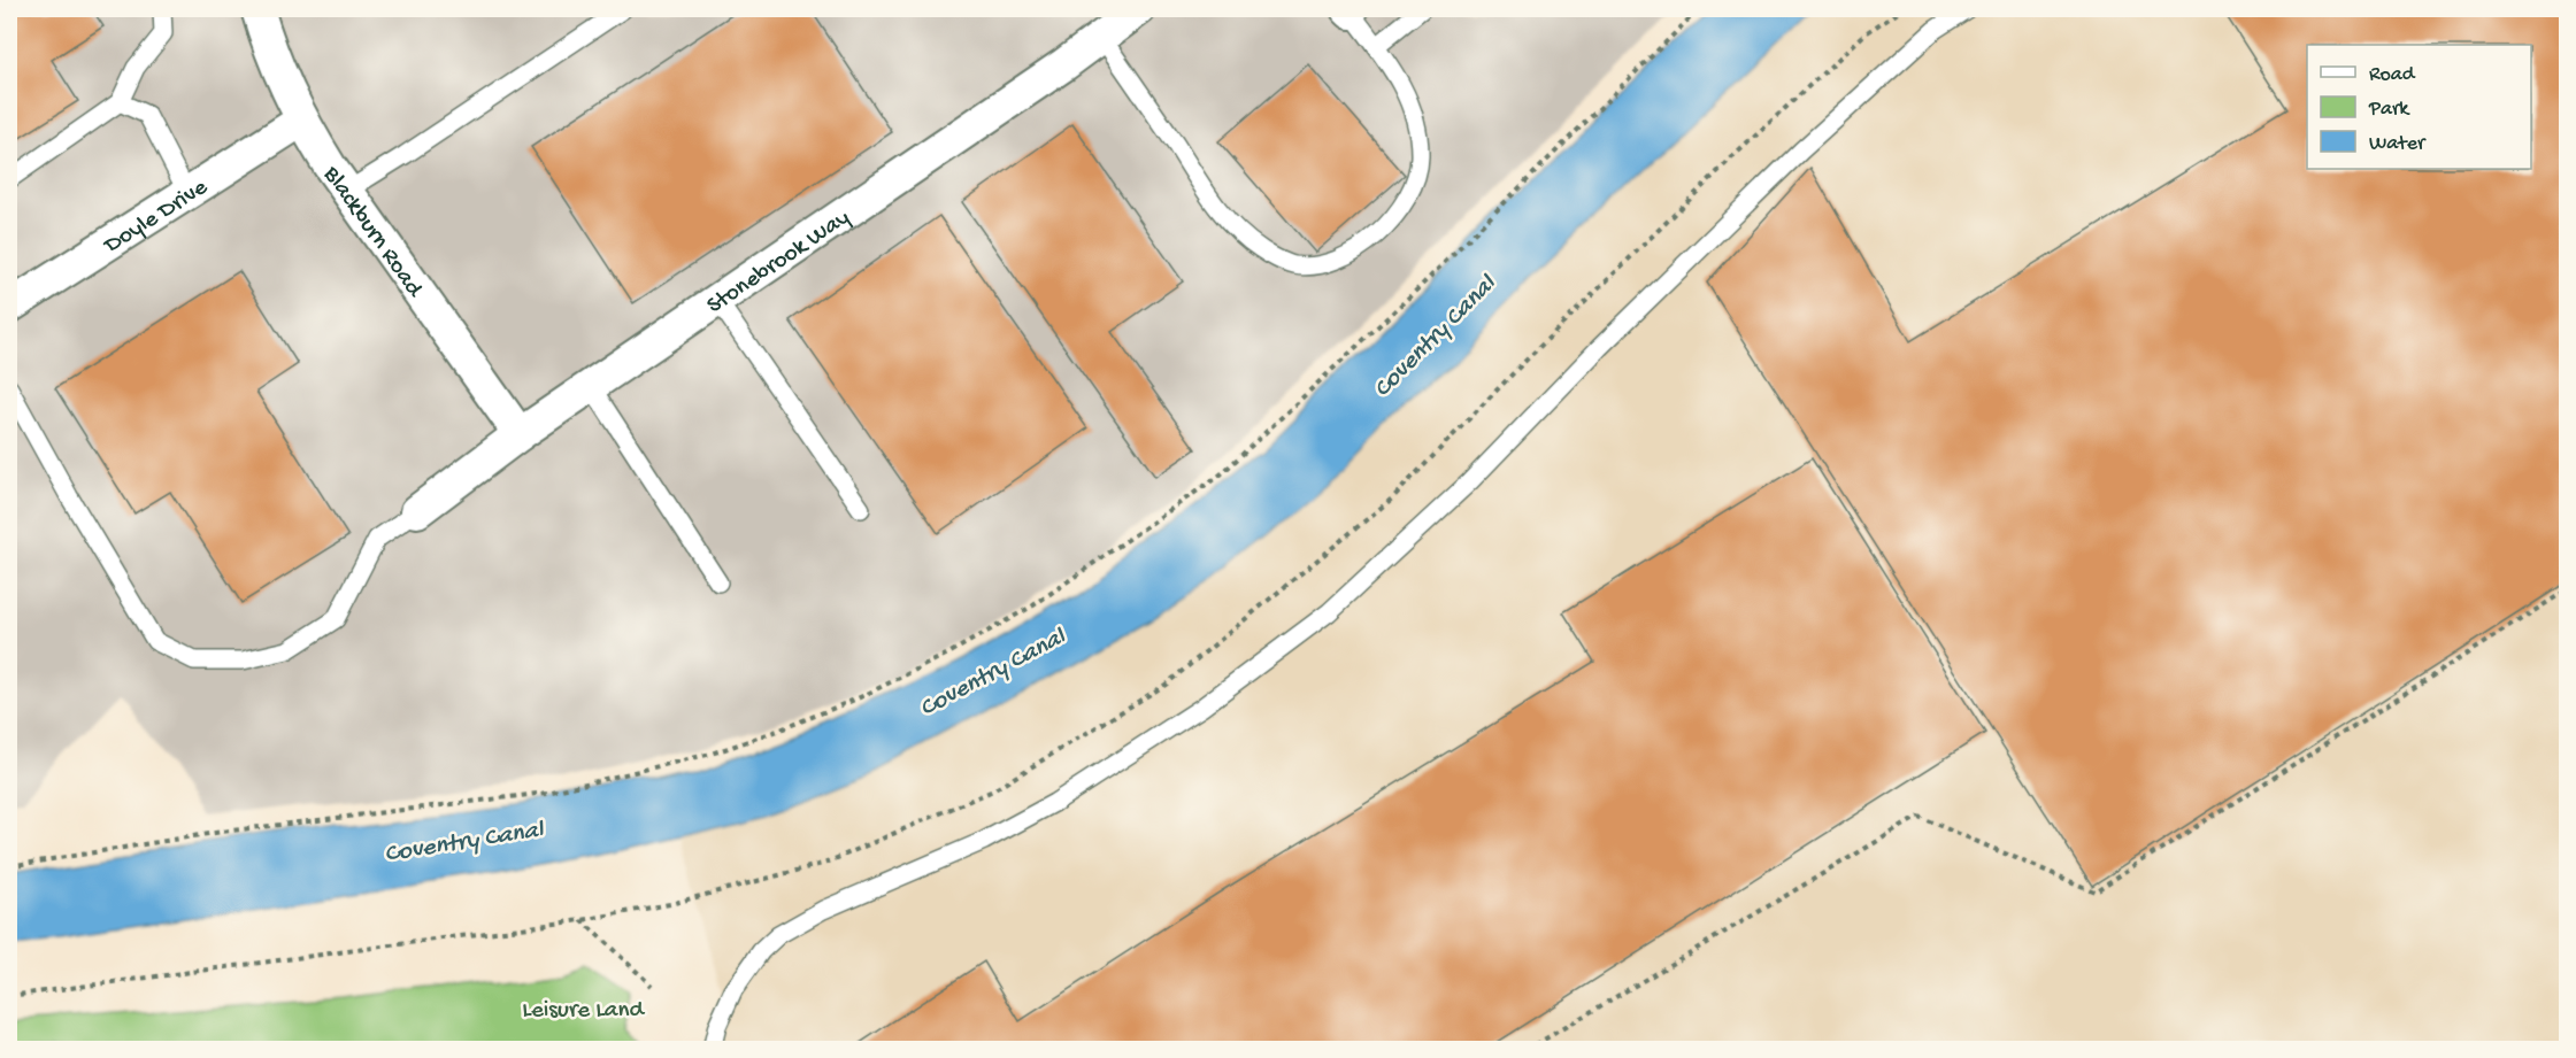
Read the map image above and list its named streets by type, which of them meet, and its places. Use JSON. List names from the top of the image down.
{
  "streets": {
    "street": ["Doyle Drive", "Blackburn Road", "Stonebrook Way"]
  },
  "crossings": [
    ["Doyle Drive", "Blackburn Road"],
    ["Blackburn Road", "Stonebrook Way"]
  ],
  "water": ["Coventry Canal"],
  "parks": ["Leisure Land"],
  "legend": ["Road", "Park", "Water"]
}
